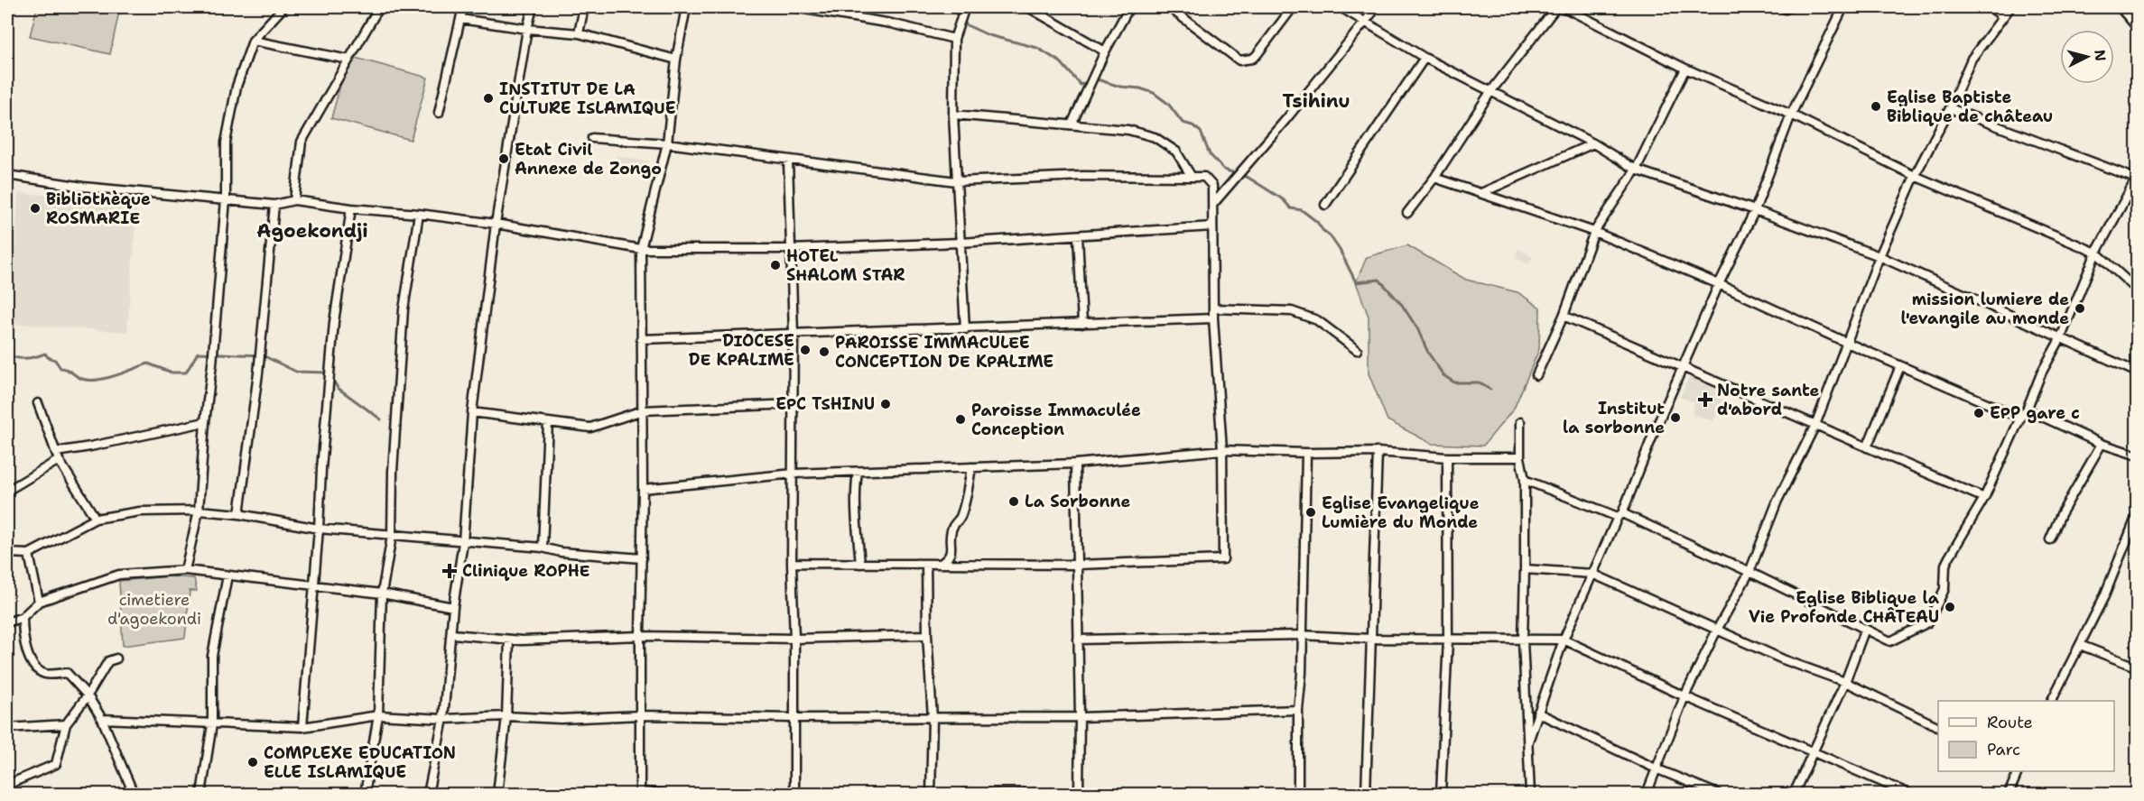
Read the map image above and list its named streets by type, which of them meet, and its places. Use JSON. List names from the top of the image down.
{
  "districts": ["Tsihinu", "Agoekondji"],
  "parks": ["cimetiere d'agoekondi"],
  "places": {
    "other": [
      "INSTITUT DE LA CULTURE ISLAMIQUE",
      "Eglise Baptiste Biblique de château",
      "Etat Civil Annexe de Zongo",
      "Bibliothèque ROSMARIE",
      "HOTEL SHALOM STAR",
      "mission lumiere de l'evangile au monde",
      "DIOCESE DE KPALIME",
      "PAROISSE IMMACULEE CONCEPTION DE KPALIME",
      "EPC TSHINU",
      "EPP gare c",
      "Institut la sorbonne",
      "Paroisse Immaculée Conception",
      "La Sorbonne",
      "Eglise Evangelique Lumière du Monde",
      "Eglise Biblique la Vie Profonde CHÂTEAU",
      "COMPLEXE EDUCATION ELLE ISLAMIQUE"
    ],
    "health": ["Notre sante d'abord", "Clinique ROPHE"]
  },
  "legend": ["Route", "Parc"],
  "north": "right"
}
